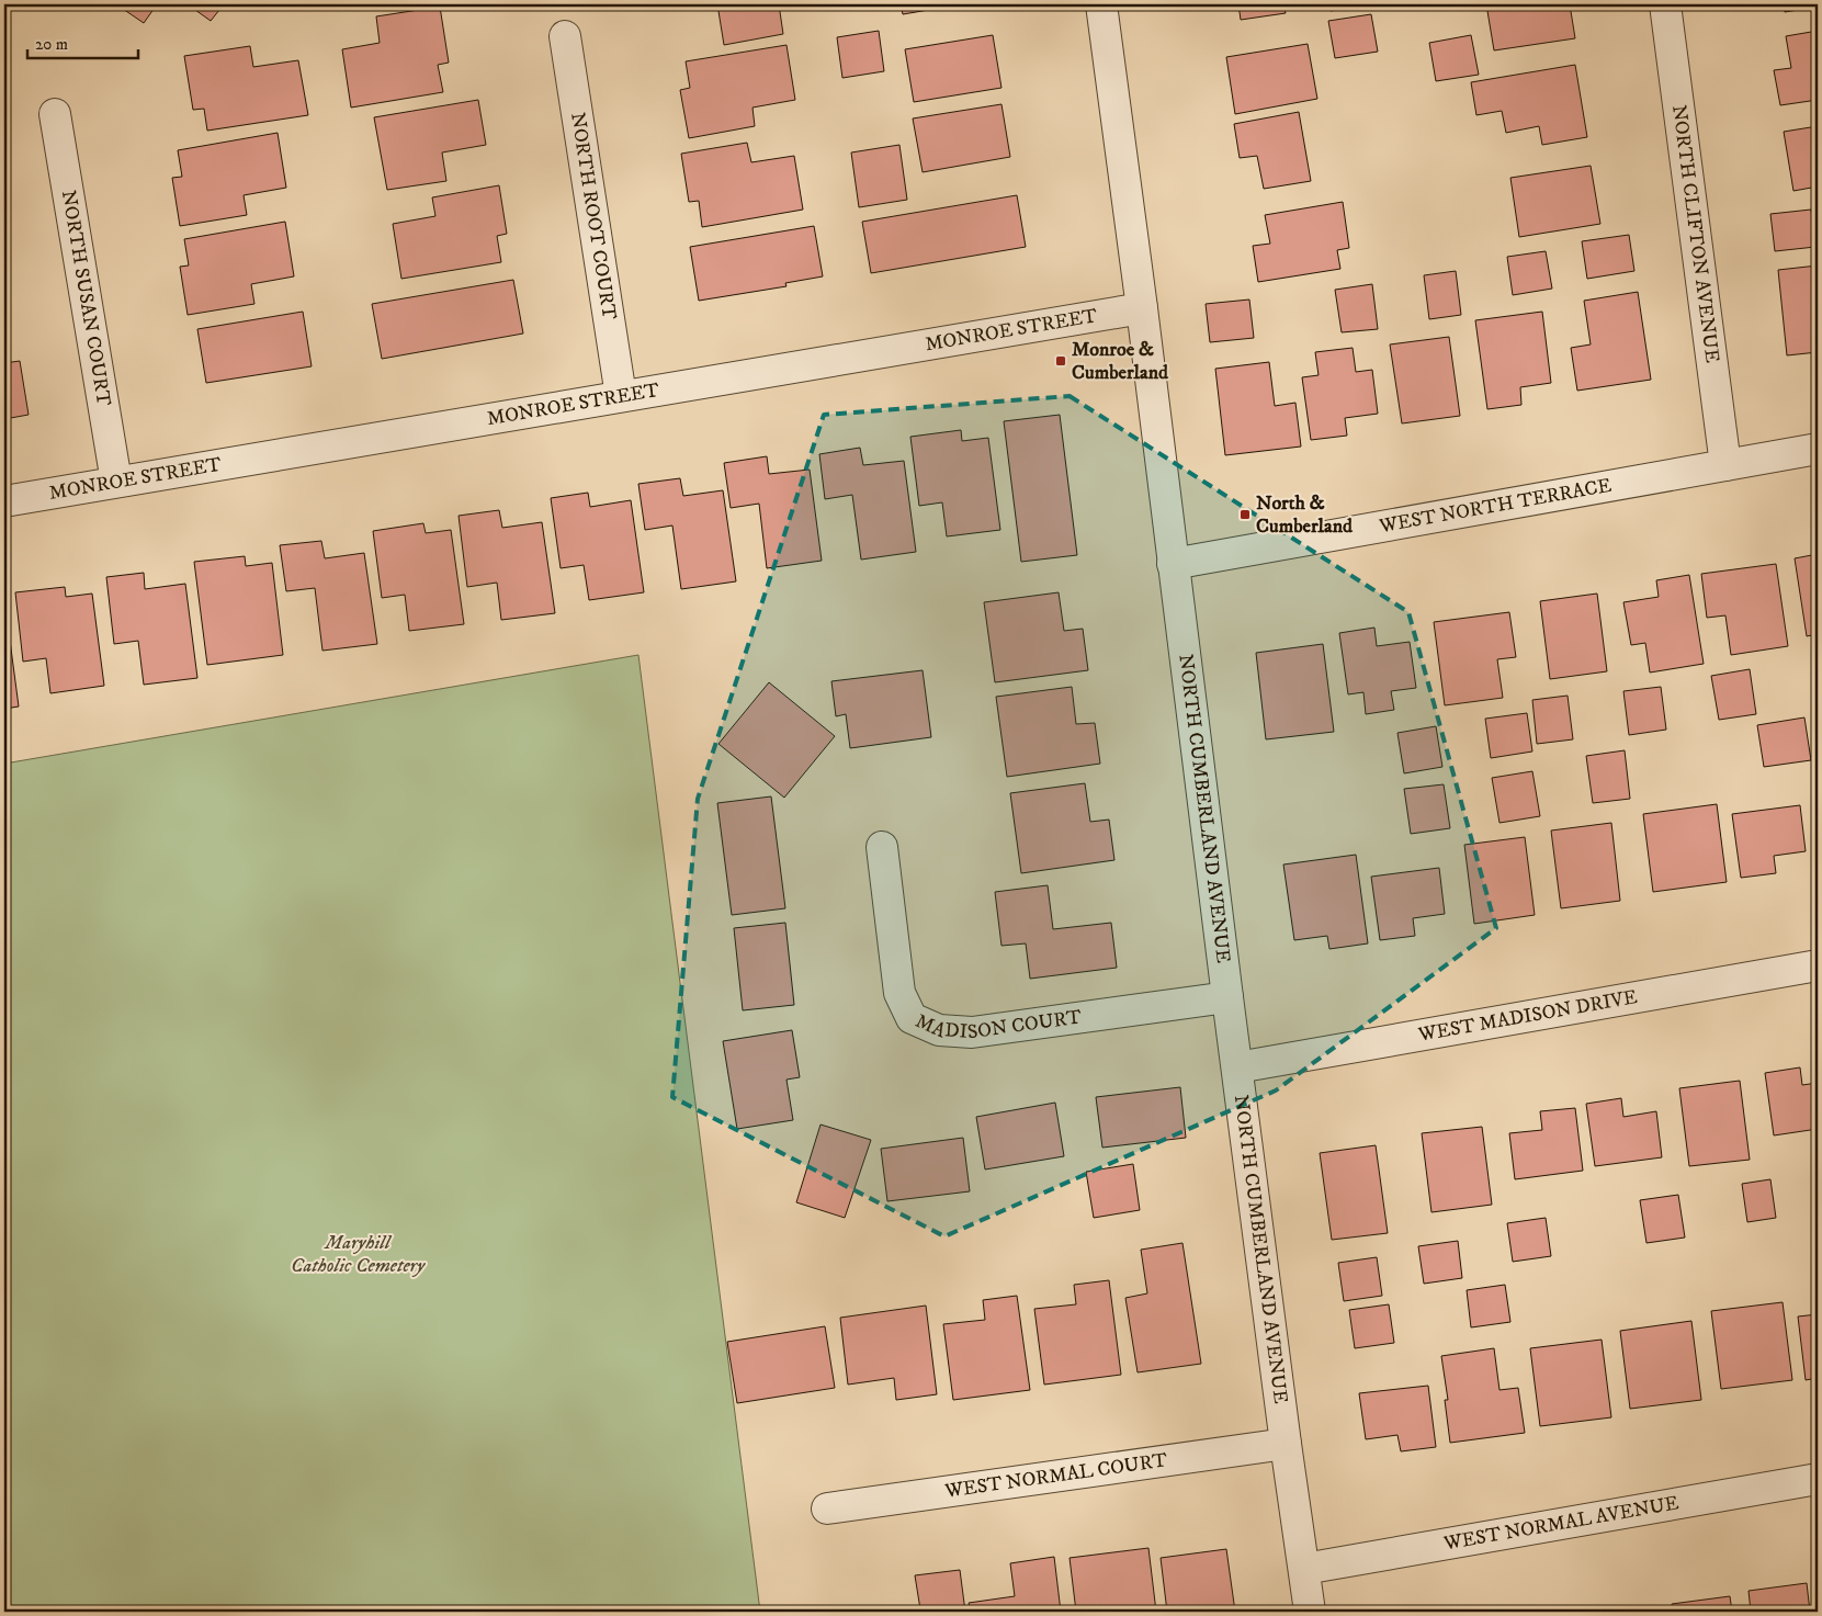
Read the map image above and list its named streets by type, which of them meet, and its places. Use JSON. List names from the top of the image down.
{
  "streets": {
    "street": [
      "NORTH ROOT COURT",
      "NORTH CLIFTON AVENUE",
      "NORTH SUSAN COURT",
      "MONROE STREET",
      "WEST NORTH TERRACE",
      "NORTH CUMBERLAND AVENUE",
      "MADISON COURT",
      "WEST MADISON DRIVE",
      "WEST NORMAL COURT",
      "WEST NORMAL AVENUE"
    ]
  },
  "crossings": [
    ["NORTH ROOT COURT", "MONROE STREET"],
    ["NORTH CLIFTON AVENUE", "WEST NORTH TERRACE"],
    ["NORTH SUSAN COURT", "MONROE STREET"],
    ["MONROE STREET", "NORTH CUMBERLAND AVENUE"],
    ["WEST NORTH TERRACE", "NORTH CUMBERLAND AVENUE"],
    ["NORTH CUMBERLAND AVENUE", "MADISON COURT"],
    ["NORTH CUMBERLAND AVENUE", "WEST MADISON DRIVE"],
    ["NORTH CUMBERLAND AVENUE", "WEST NORMAL COURT"],
    ["NORTH CUMBERLAND AVENUE", "WEST NORMAL AVENUE"]
  ],
  "parks": ["Maryhill Catholic Cemetery"],
  "places": {
    "transit": ["Monroe & Cumberland", "North & Cumberland"]
  },
  "scale_bar": "20 m"
}
